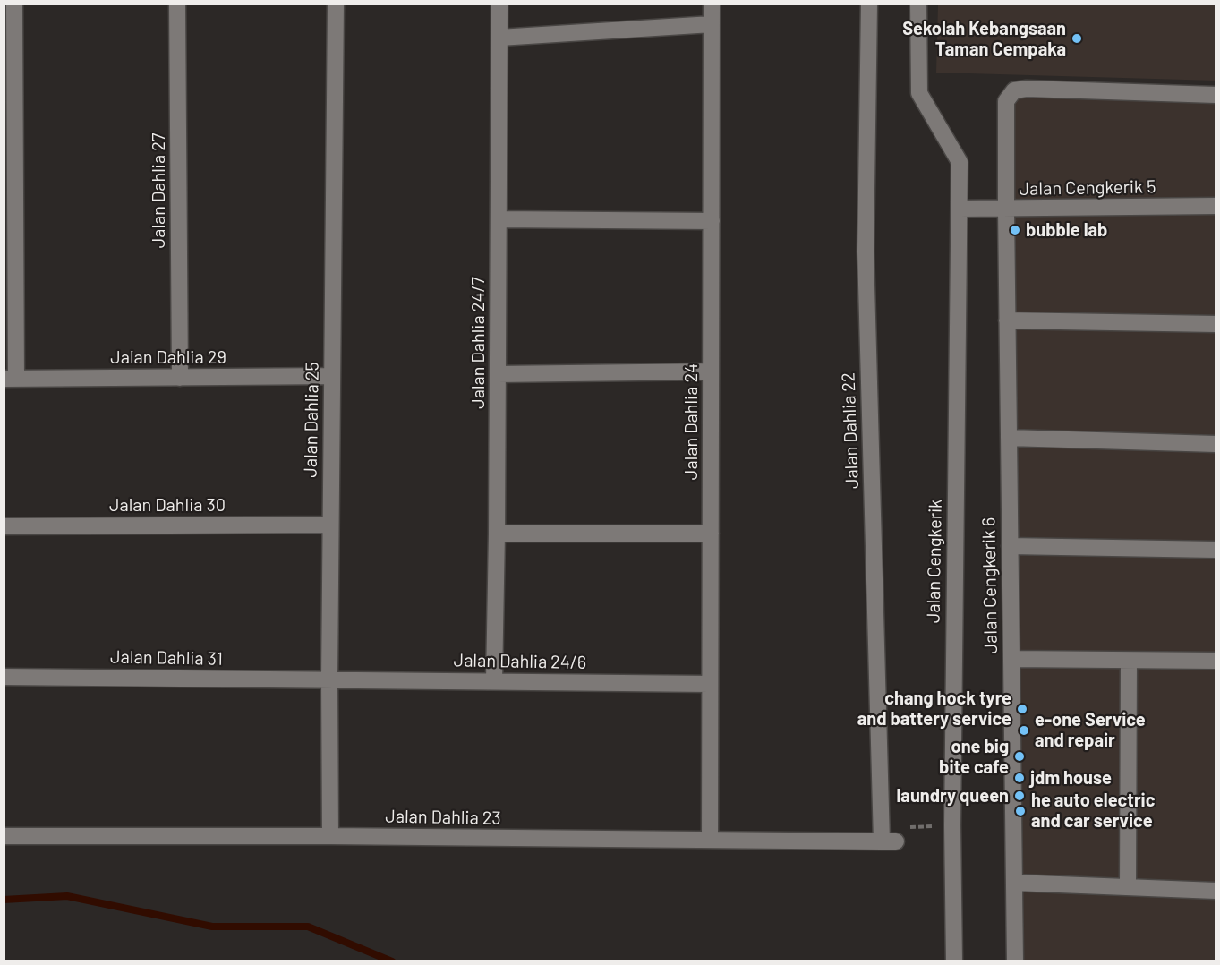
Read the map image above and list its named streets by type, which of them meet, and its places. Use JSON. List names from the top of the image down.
{
  "streets": {
    "street": [
      "Jalan Cengkerik 5",
      "Jalan Dahlia 27",
      "Jalan Dahlia 24/7",
      "Jalan Dahlia 29",
      "Jalan Dahlia 25",
      "Jalan Dahlia 24",
      "Jalan Dahlia 22",
      "Jalan Dahlia 30",
      "Jalan Cengkerik",
      "Jalan Cengkerik 6",
      "Jalan Dahlia 31",
      "Jalan Dahlia 24/6",
      "Jalan Dahlia 23"
    ]
  },
  "crossings": [
    ["Jalan Cengkerik 5", "Jalan Cengkerik"],
    ["Jalan Cengkerik 5", "Jalan Cengkerik 6"],
    ["Jalan Dahlia 27", "Jalan Dahlia 29"],
    ["Jalan Dahlia 24/7", "Jalan Dahlia 24/6"],
    ["Jalan Dahlia 29", "Jalan Dahlia 25"],
    ["Jalan Dahlia 25", "Jalan Dahlia 30"],
    ["Jalan Dahlia 25", "Jalan Dahlia 31"],
    ["Jalan Dahlia 25", "Jalan Dahlia 24/6"],
    ["Jalan Dahlia 25", "Jalan Dahlia 23"],
    ["Jalan Dahlia 24", "Jalan Dahlia 24/6"],
    ["Jalan Dahlia 24", "Jalan Dahlia 23"],
    ["Jalan Dahlia 22", "Jalan Dahlia 23"],
    ["Jalan Dahlia 31", "Jalan Dahlia 24/6"]
  ],
  "places": [
    "Sekolah Kebangsaan Taman Cempaka",
    "bubble lab",
    "chang hock tyre and battery service",
    "e-one Service and repair",
    "one big bite cafe",
    "jdm house",
    "laundry queen",
    "he auto electric and car service"
  ]
}
